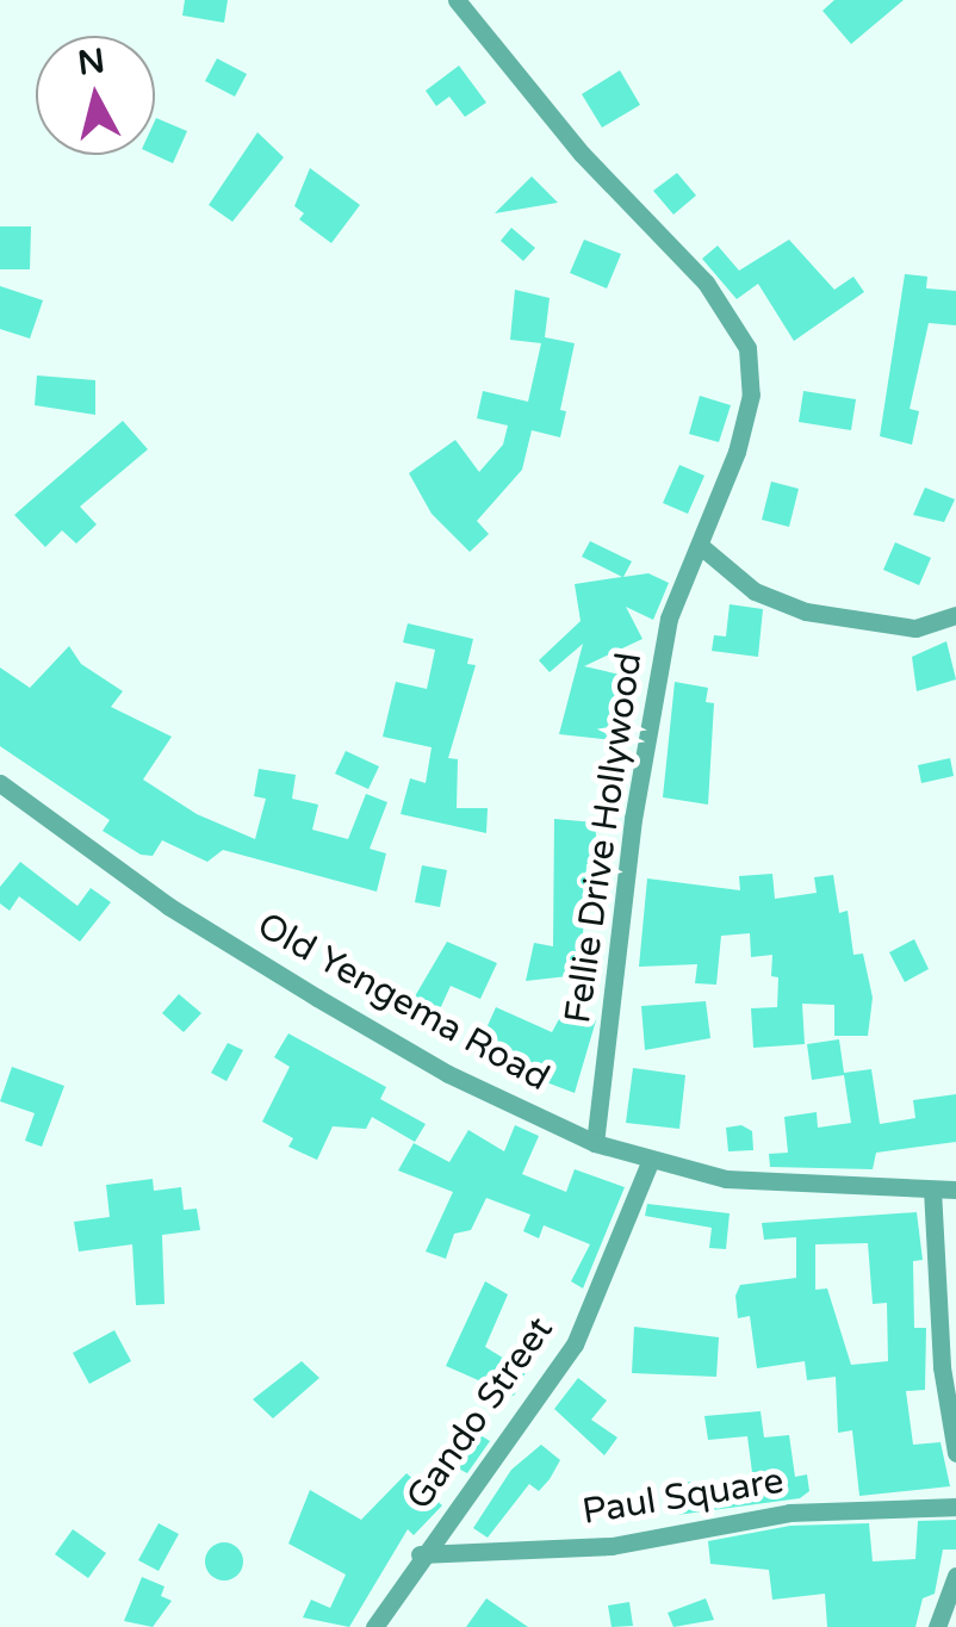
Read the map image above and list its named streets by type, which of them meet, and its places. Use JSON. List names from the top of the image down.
{
  "streets": {
    "street": [
      "Fellie Drive Hollywood",
      "Old Yengema Road",
      "Gando Street",
      "Paul Square"
    ]
  },
  "crossings": [
    ["Fellie Drive Hollywood", "Old Yengema Road"],
    ["Old Yengema Road", "Gando Street"],
    ["Gando Street", "Paul Square"]
  ],
  "north": "top"
}
